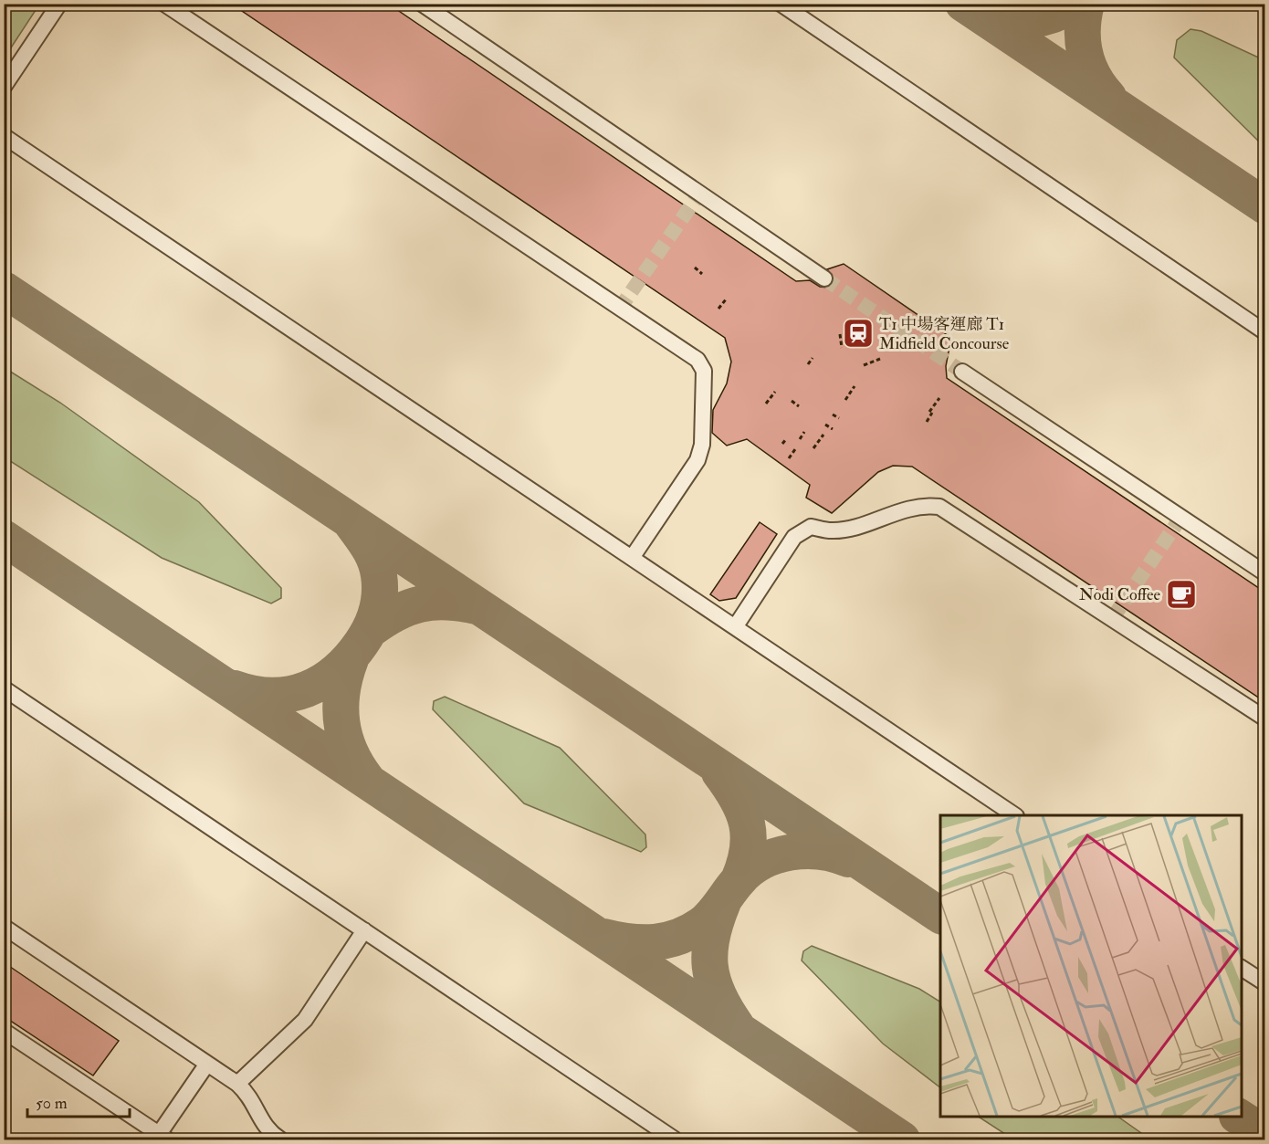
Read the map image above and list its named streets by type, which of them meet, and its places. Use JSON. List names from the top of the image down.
{
  "places": {
    "station": ["T1 中場客運廊 T1 Midfield Concourse"],
    "cafe": ["Nodi Coffee"]
  },
  "scale_bar": "50 m"
}
